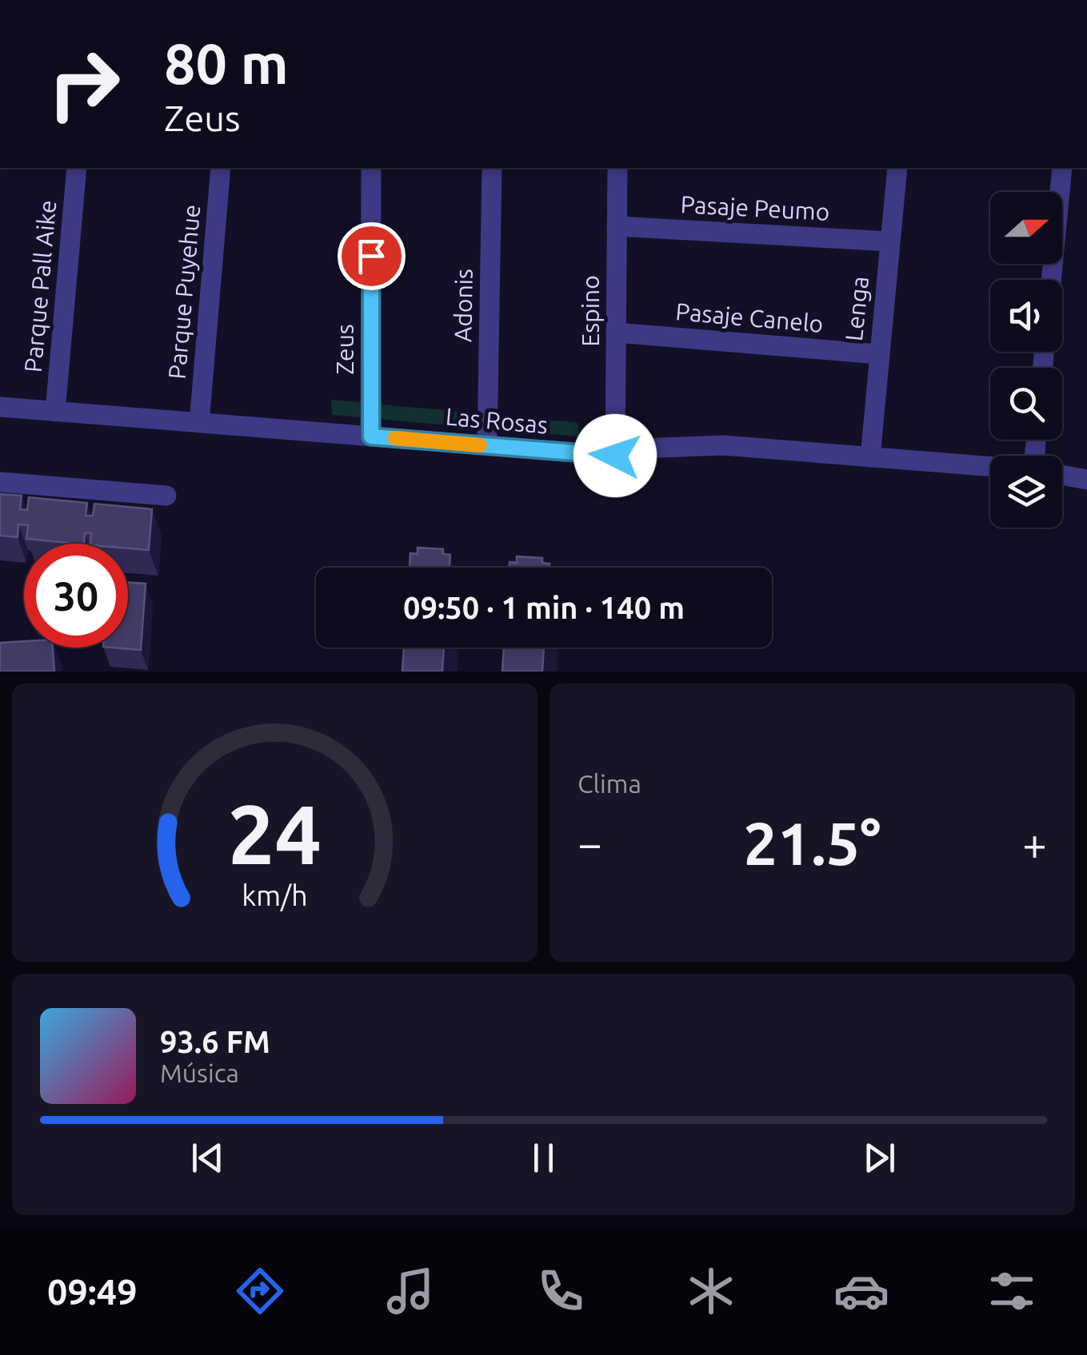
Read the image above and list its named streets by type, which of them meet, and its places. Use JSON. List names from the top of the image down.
{
  "streets": {
    "street": [
      "Pasaje Peumo",
      "Parque Pall Aike",
      "Parque Puyehue",
      "Adonis",
      "Lenga",
      "Espino",
      "Pasaje Canelo",
      "Zeus",
      "Las Rosas"
    ]
  },
  "crossings": [
    ["Pasaje Peumo", "Lenga"],
    ["Pasaje Peumo", "Espino"],
    ["Parque Pall Aike", "Las Rosas"],
    ["Parque Puyehue", "Las Rosas"],
    ["Adonis", "Las Rosas"],
    ["Lenga", "Pasaje Canelo"],
    ["Lenga", "Las Rosas"],
    ["Espino", "Pasaje Canelo"],
    ["Espino", "Las Rosas"],
    ["Zeus", "Las Rosas"]
  ],
  "north": "right",
  "page": {
    "turn": ["80 m", "Zeus"],
    "limit": "30",
    "trip": "09:50 · 1 min · 140 m",
    "tile": "Clima",
    "heat": ["−", "21.5°", "+"],
    "song": ["93.6 FM", "Música"],
    "tabs": "09:49",
    "gauge": ["24", "km/h"]
  }
}
